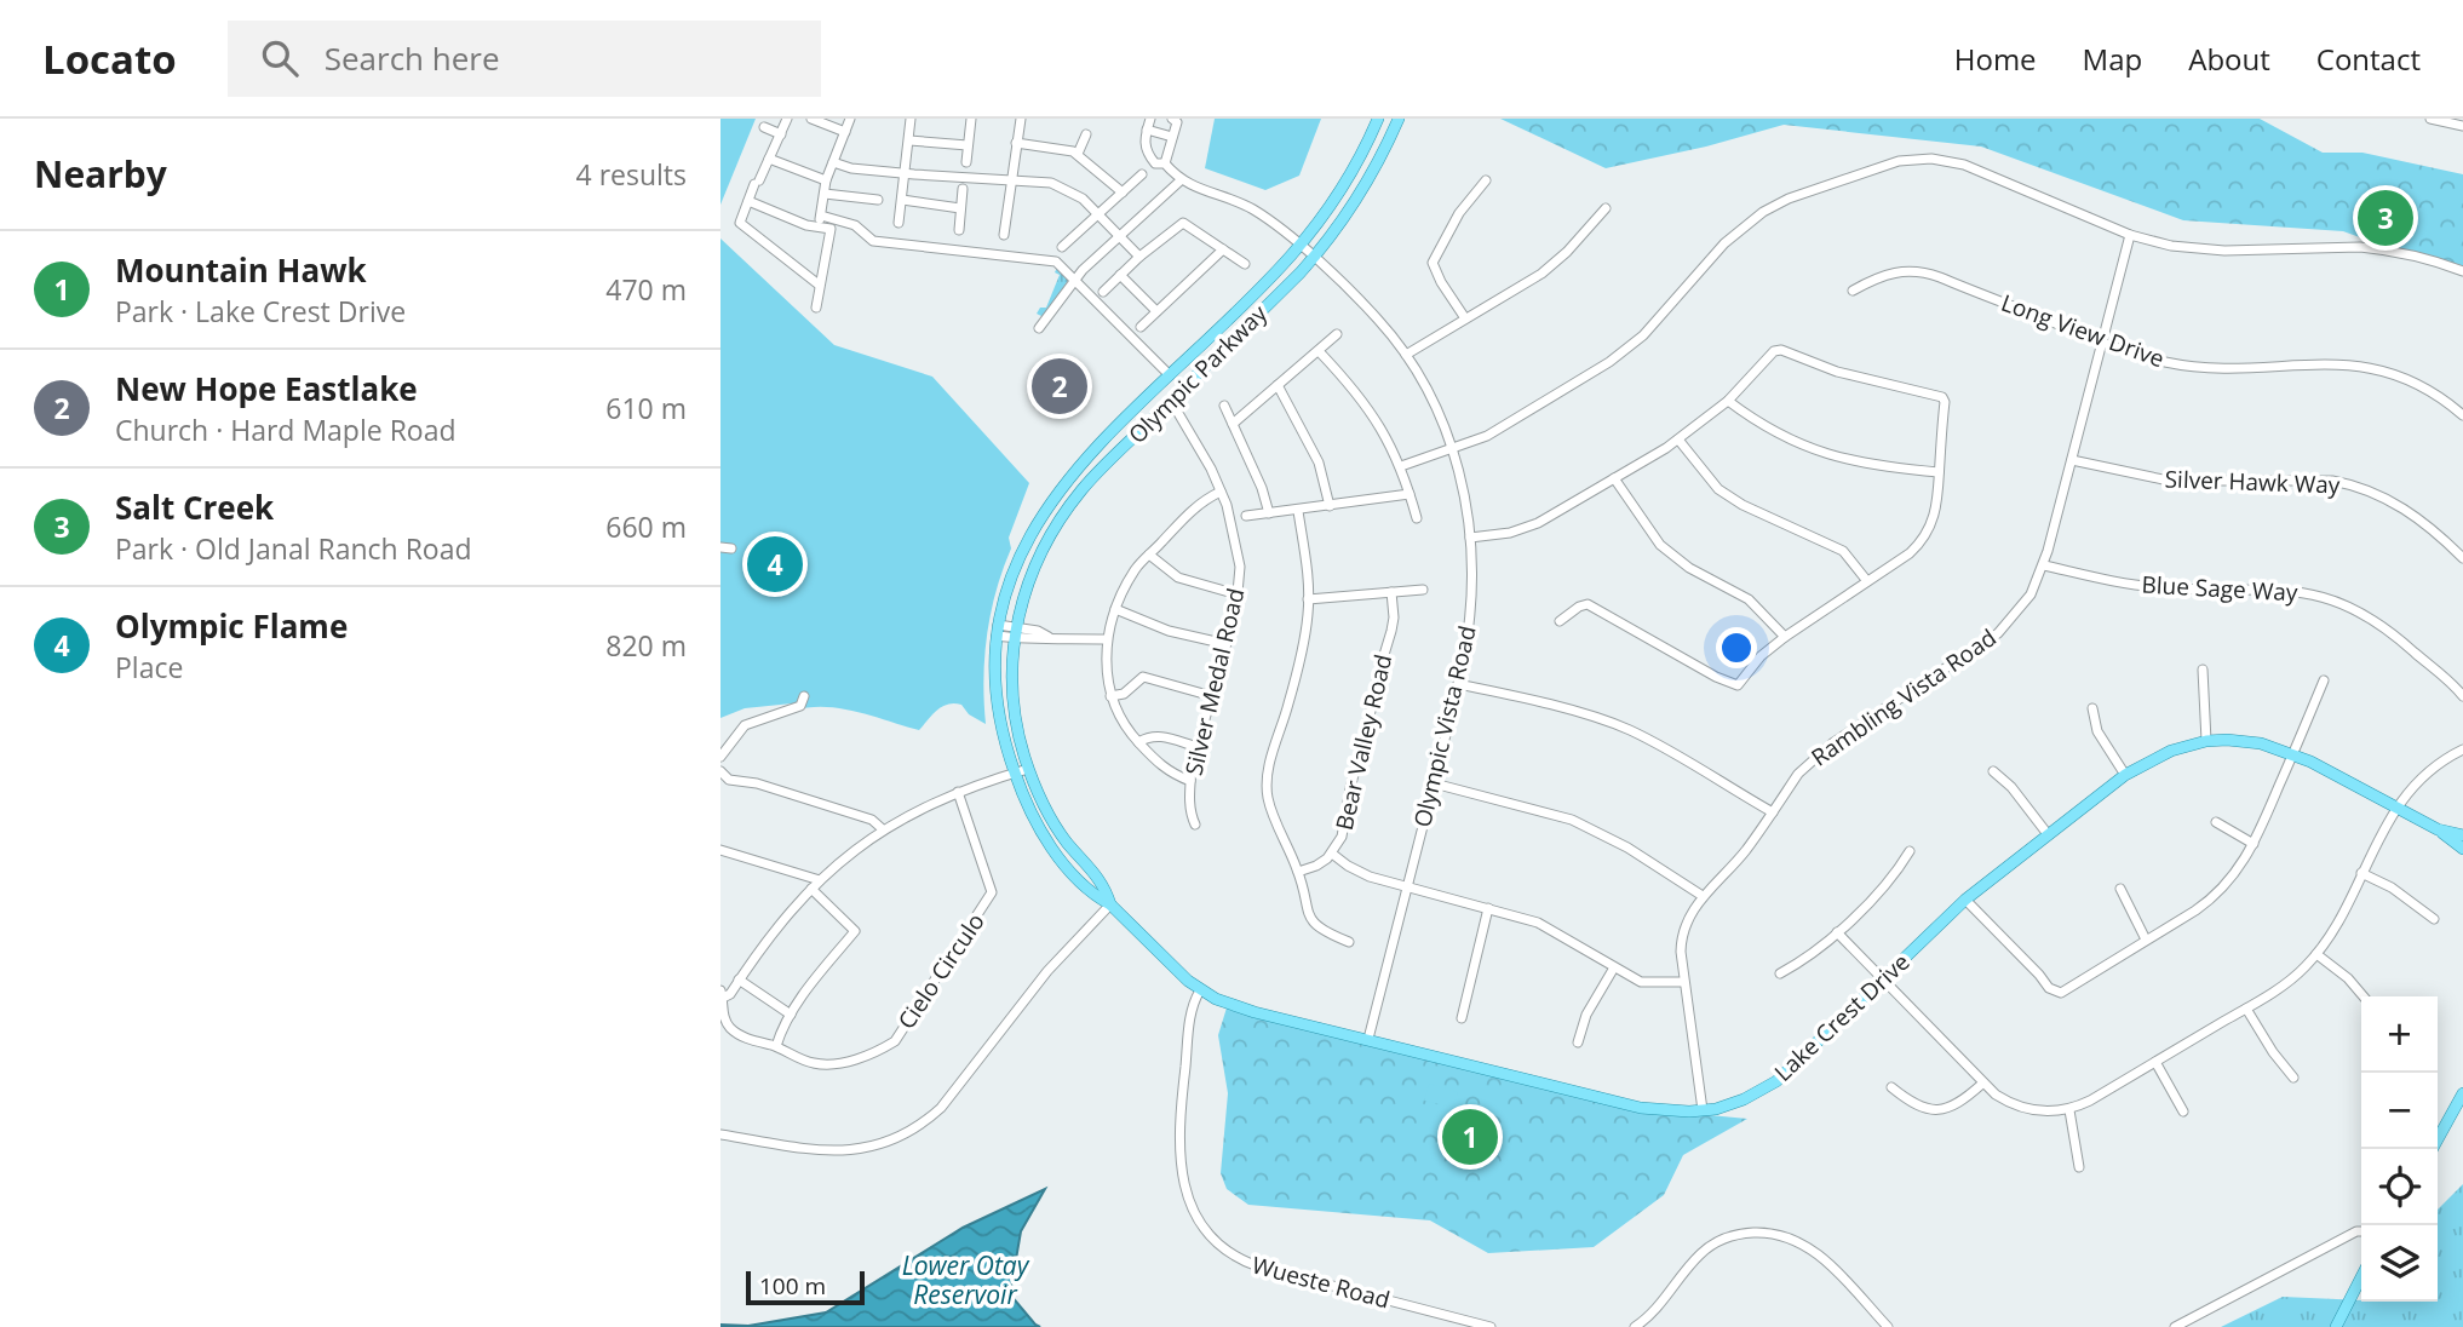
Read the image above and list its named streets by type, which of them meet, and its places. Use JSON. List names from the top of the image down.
{
  "streets": {
    "main road": ["Olympic Parkway", "Lake Crest Drive"],
    "street": [
      "Long View Drive",
      "Silver Hawk Way",
      "Blue Sage Way",
      "Silver Medal Road",
      "Rambling Vista Road",
      "Olympic Vista Road",
      "Bear Valley Road",
      "Cielo Circulo",
      "Wueste Road"
    ]
  },
  "crossings": [
    ["Long View Drive", "Rambling Vista Road"],
    ["Olympic Parkway", "Silver Medal Road"],
    ["Olympic Parkway", "Olympic Vista Road"],
    ["Olympic Parkway", "Lake Crest Drive"],
    ["Silver Hawk Way", "Rambling Vista Road"],
    ["Blue Sage Way", "Rambling Vista Road"],
    ["Rambling Vista Road", "Lake Crest Drive"],
    ["Olympic Vista Road", "Lake Crest Drive"],
    ["Lake Crest Drive", "Wueste Road"]
  ],
  "water": ["Lower Otay Reservoir"],
  "scale_bar": "100 m",
  "page": {
    "header": "Locato",
    "search": "Search here",
    "nav": [
      "Home",
      "Map",
      "About",
      "Contact"
    ],
    "heading": ["Nearby", "4 results"],
    "pins": [
      "3",
      "2",
      "4",
      "1"
    ],
    "list": [
      {
        "mark": "1",
        "name": "Mountain Hawk",
        "note": "Park · Lake Crest Drive",
        "value": "470 m"
      },
      {
        "mark": "2",
        "name": "New Hope Eastlake",
        "note": "Church · Hard Maple Road",
        "value": "610 m"
      },
      {
        "mark": "3",
        "name": "Salt Creek",
        "note": "Park · Old Janal Ranch Road",
        "value": "660 m"
      },
      {
        "mark": "4",
        "name": "Olympic Flame",
        "note": "Place",
        "value": "820 m"
      }
    ],
    "map_buttons": ["+", "−"],
    "scale": "100 m"
  }
}
